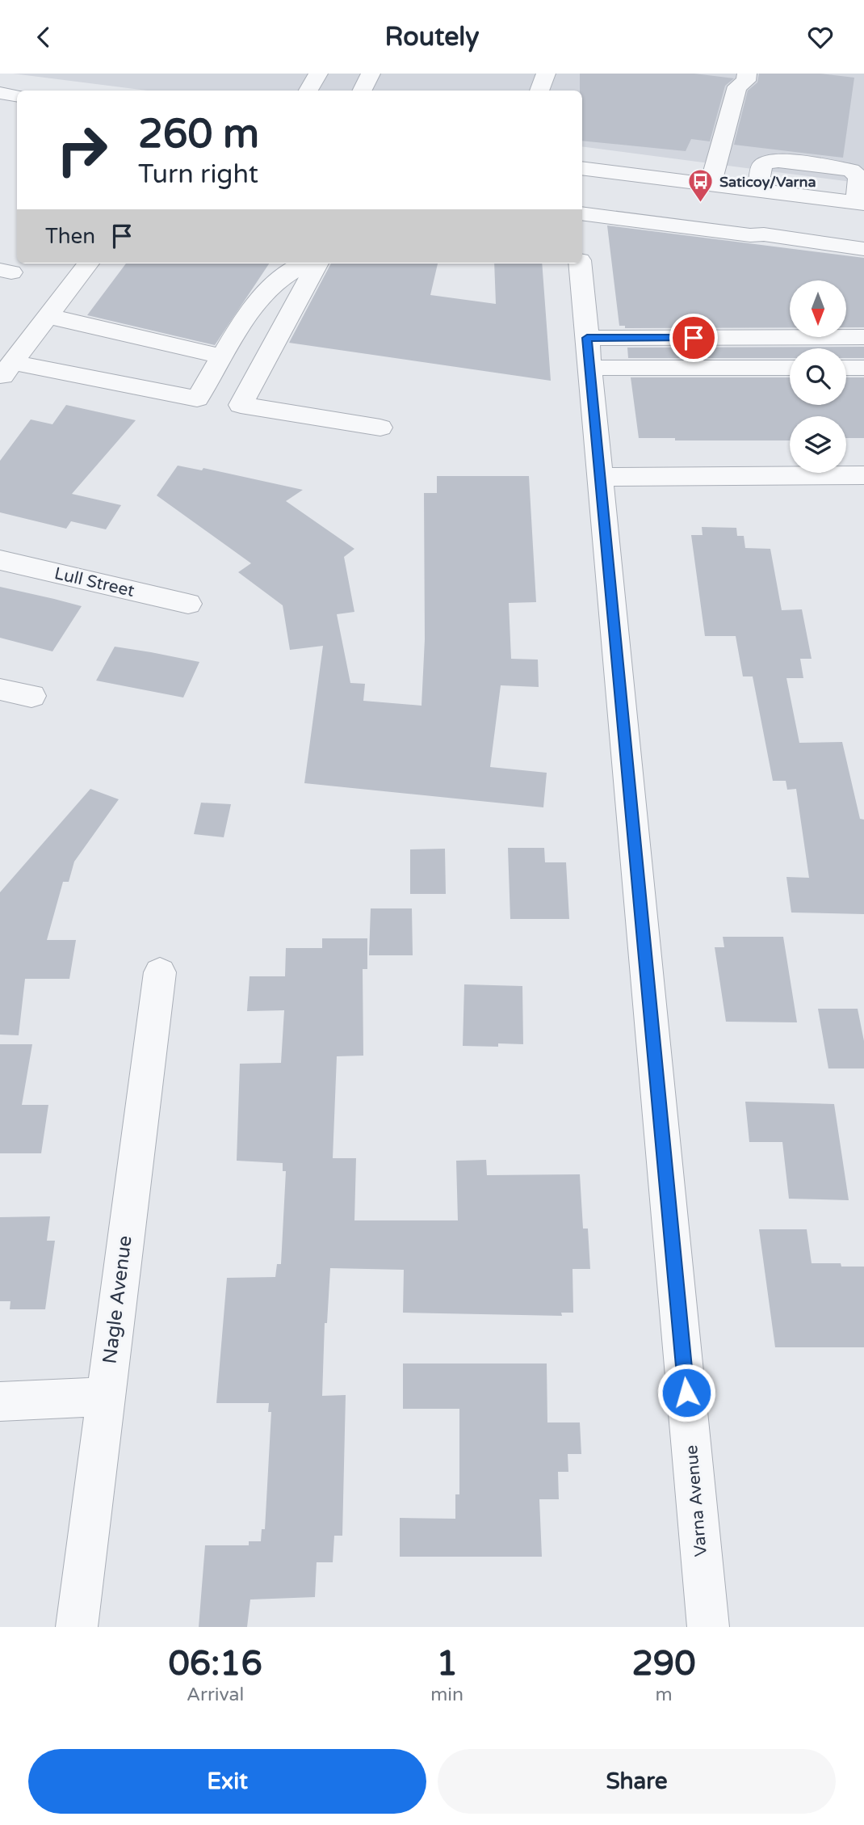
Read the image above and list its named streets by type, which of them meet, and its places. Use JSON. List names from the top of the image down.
{
  "streets": {
    "street": ["Lull Street", "Nagle Avenue", "Varna Avenue"]
  },
  "places": {
    "bus stop": ["Saticoy/Varna"]
  },
  "north": "bottom",
  "page": {
    "header": "Routely",
    "turn": ["260 m", "Turn right"],
    "then": "Then",
    "eta": [
      "06:16",
      "Arrival",
      "1",
      "min",
      "290",
      "m"
    ],
    "buttons": ["Exit", "Share"]
  }
}
